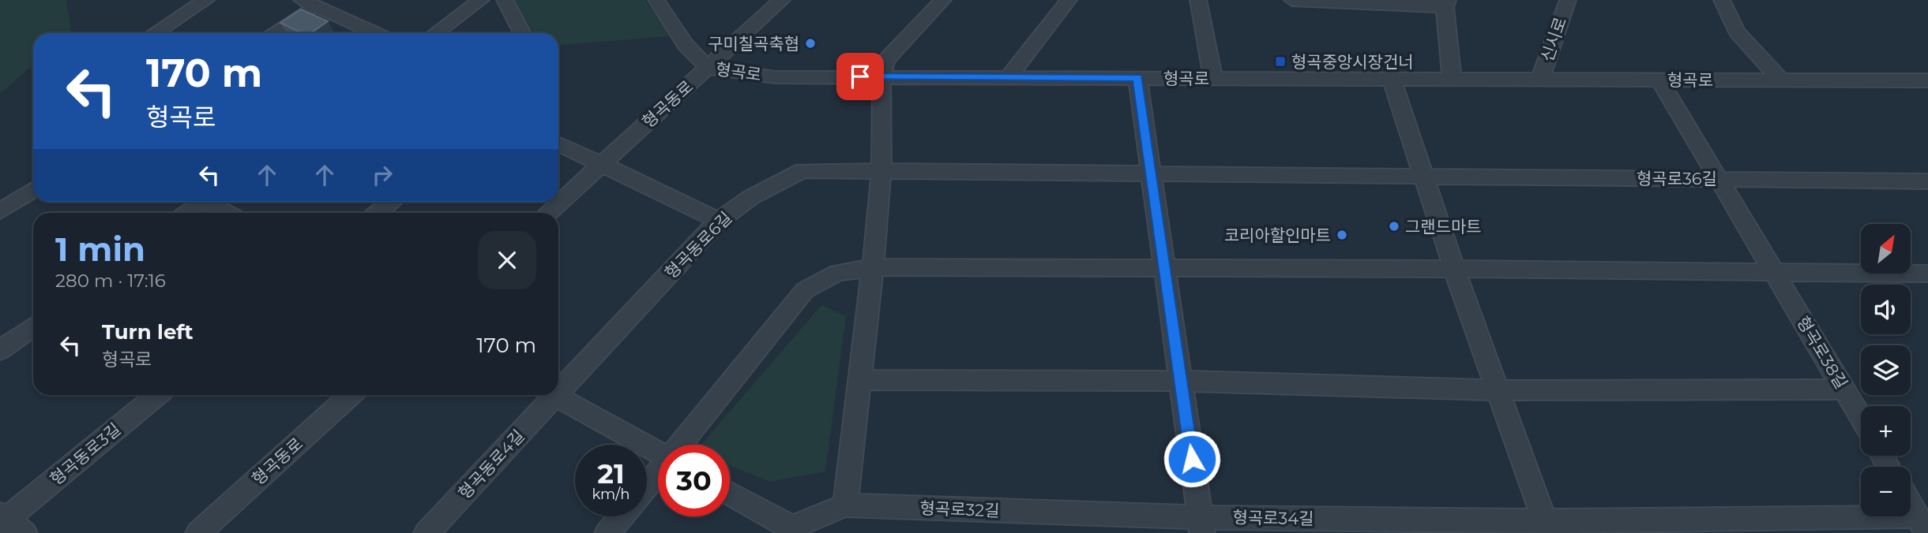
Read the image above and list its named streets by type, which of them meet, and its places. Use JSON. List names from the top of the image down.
{
  "streets": {
    "street": [
      "신시로",
      "형곡로",
      "형곡동로",
      "형곡로36길",
      "형곡동로6길",
      "형곡로38길",
      "형곡동로3길",
      "형곡동로4길",
      "형곡로32길",
      "형곡로34길"
    ]
  },
  "crossings": [
    ["신시로", "형곡로"],
    ["형곡로", "형곡동로"],
    ["형곡로", "형곡로38길"],
    ["형곡로36길", "형곡로38길"],
    ["형곡로32길", "형곡로34길"]
  ],
  "places": {
    "other": ["구미칠곡축협", "그랜드마트", "코리아할인마트"],
    "transit": ["형곡중앙시장건너"]
  },
  "north": "top right",
  "page": {
    "turn": ["170 m", "형곡로"],
    "heading": ["1 min", "280 m · 17:16"],
    "map_buttons": ["+", "−"],
    "list": [
      {
        "name": "Turn left",
        "note": "형곡로",
        "value": "170 m"
      }
    ],
    "speed": "21 km/h",
    "limit": "30"
  }
}
